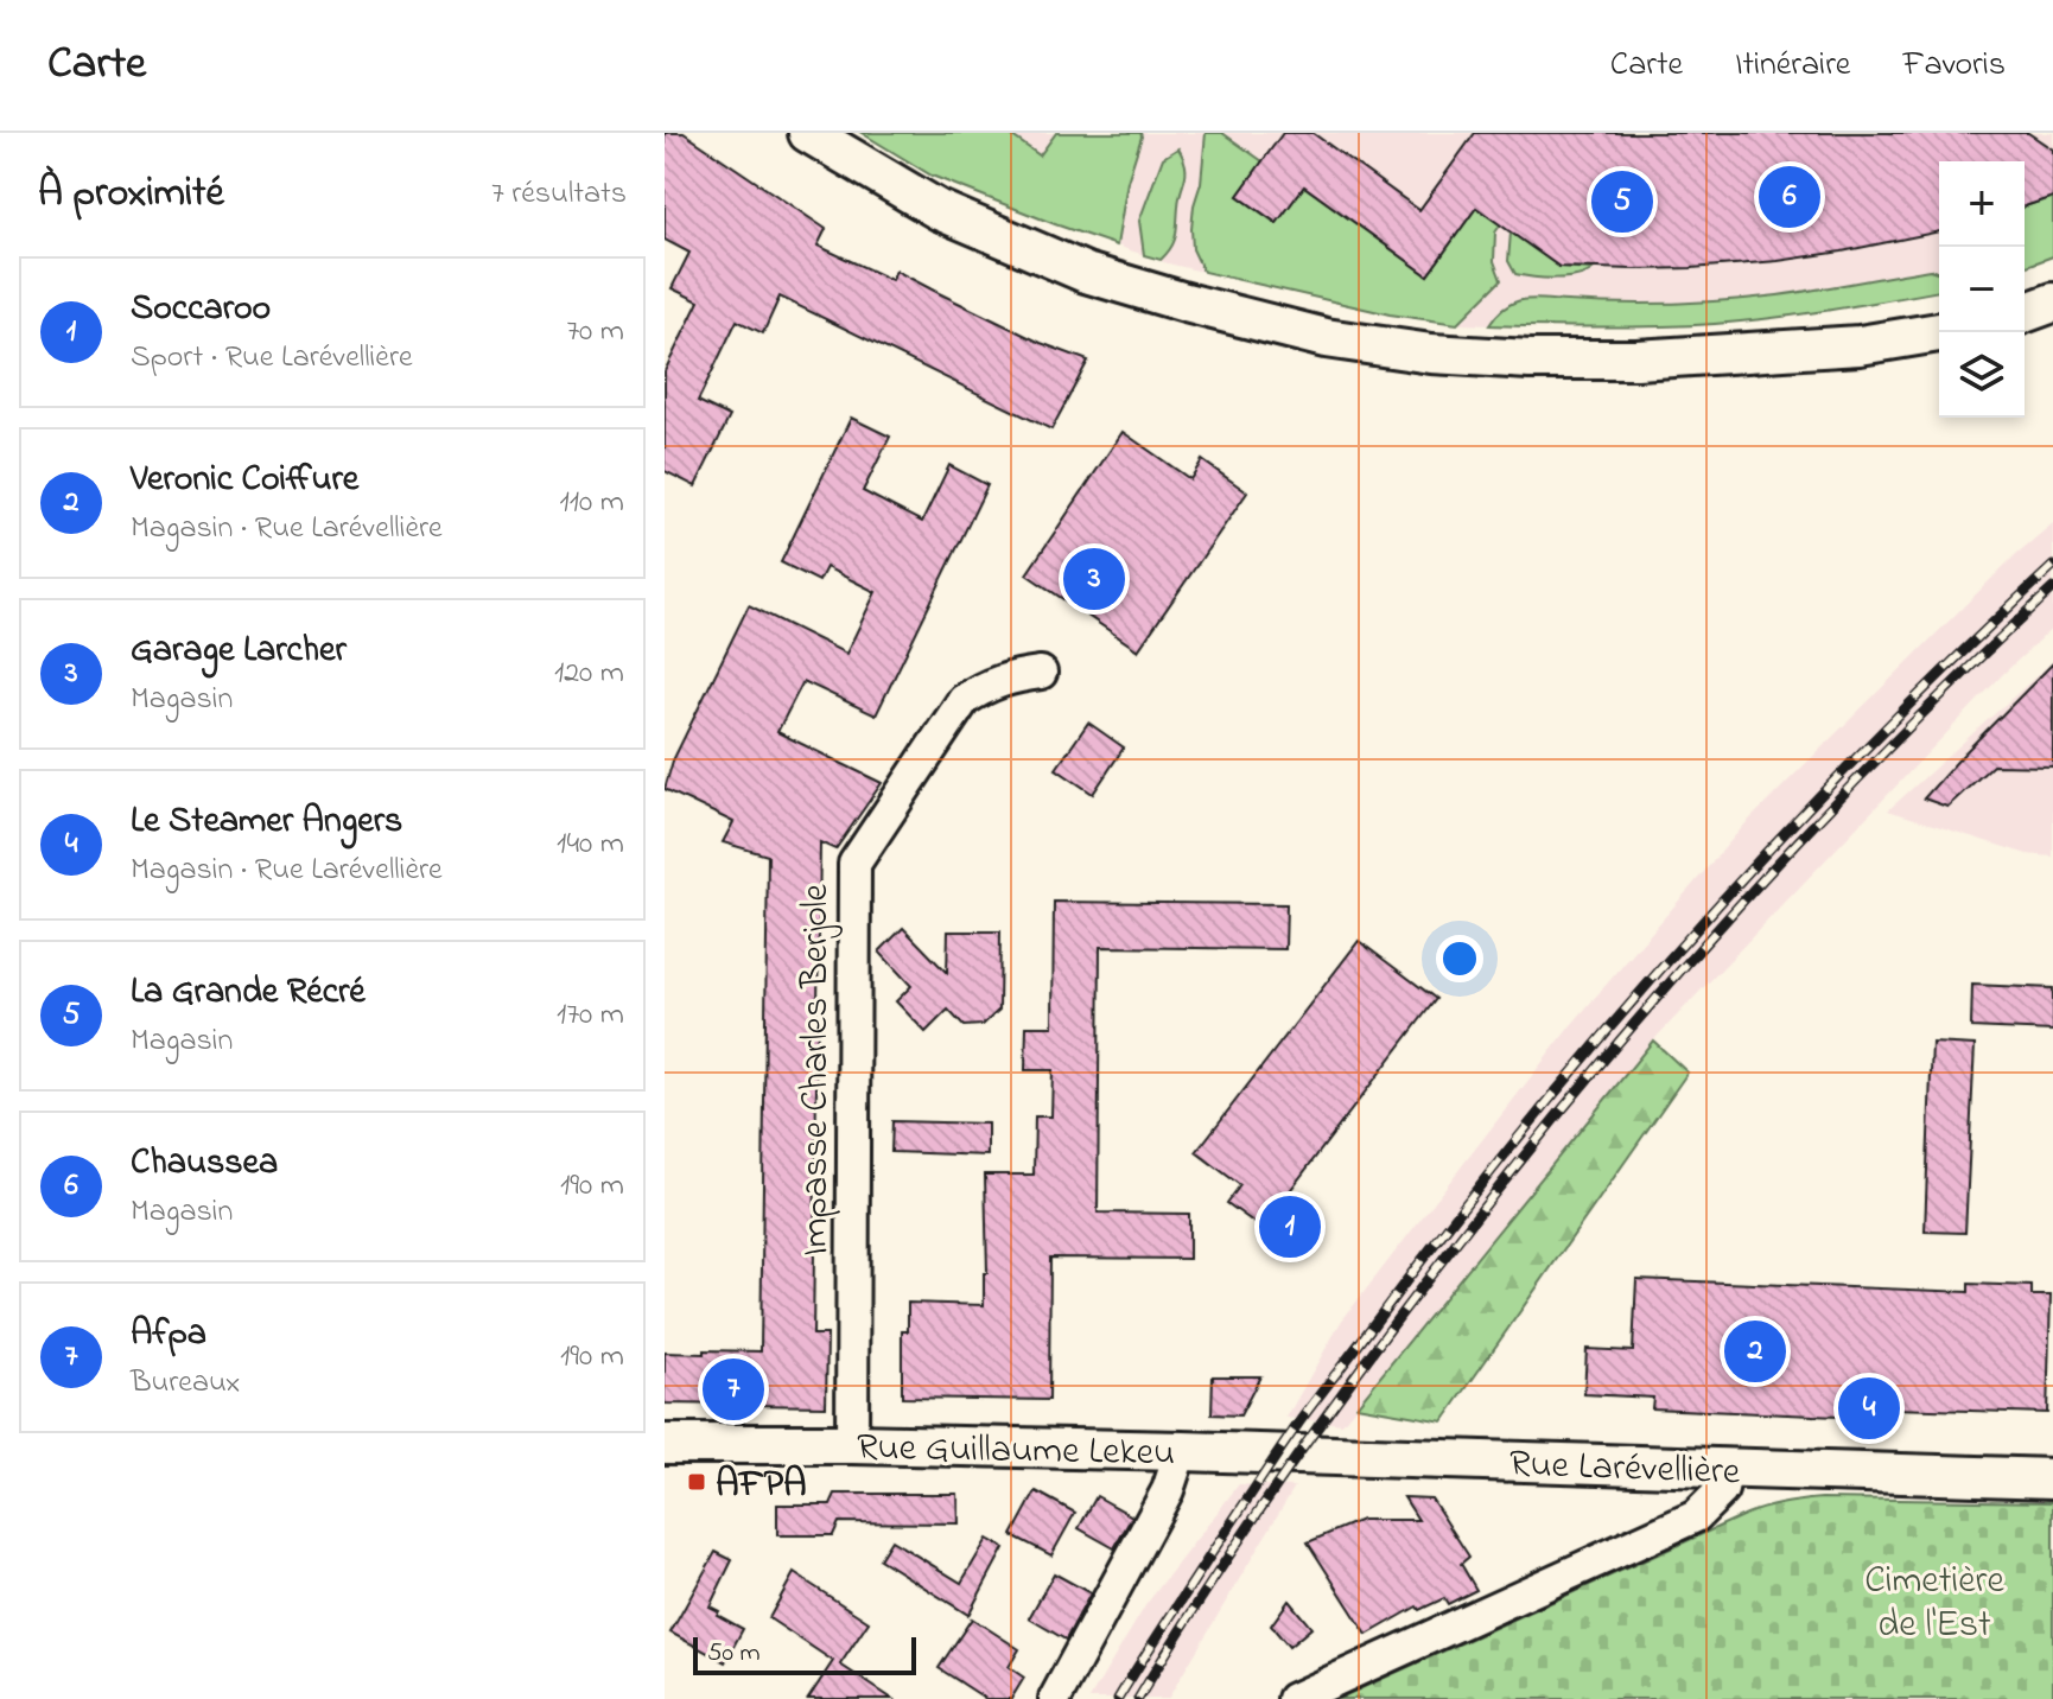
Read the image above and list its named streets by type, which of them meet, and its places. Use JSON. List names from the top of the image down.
{
  "streets": {
    "street": ["Impasse Charles Berjole", "Rue Guillaume Lekeu", "Rue Larévellière"]
  },
  "crossings": [
    ["Impasse Charles Berjole", "Rue Guillaume Lekeu"],
    ["Rue Guillaume Lekeu", "Rue Larévellière"]
  ],
  "parks": ["Cimetière de l'Est"],
  "places": {
    "transit": ["AFPA"]
  },
  "scale_bar": "50 m",
  "page": {
    "header": "Carte",
    "nav": ["Carte", "Itinéraire", "Favoris"],
    "heading": ["À proximité", "7 résultats"],
    "map_buttons": ["+", "−"],
    "pins": [
      "6",
      "5",
      "3",
      "1",
      "2",
      "7",
      "4"
    ],
    "list": [
      {
        "mark": "1",
        "name": "Soccaroo",
        "note": "Sport · Rue Larévellière",
        "value": "70 m"
      },
      {
        "mark": "2",
        "name": "Veronic Coiffure",
        "note": "Magasin · Rue Larévellière",
        "value": "110 m"
      },
      {
        "mark": "3",
        "name": "Garage Larcher",
        "note": "Magasin",
        "value": "120 m"
      },
      {
        "mark": "4",
        "name": "Le Steamer Angers",
        "note": "Magasin · Rue Larévellière",
        "value": "140 m"
      },
      {
        "mark": "5",
        "name": "La Grande Récré",
        "note": "Magasin",
        "value": "170 m"
      },
      {
        "mark": "6",
        "name": "Chaussea",
        "note": "Magasin",
        "value": "190 m"
      },
      {
        "mark": "7",
        "name": "Afpa",
        "note": "Bureaux",
        "value": "190 m"
      }
    ],
    "scale": "50 m"
  }
}
